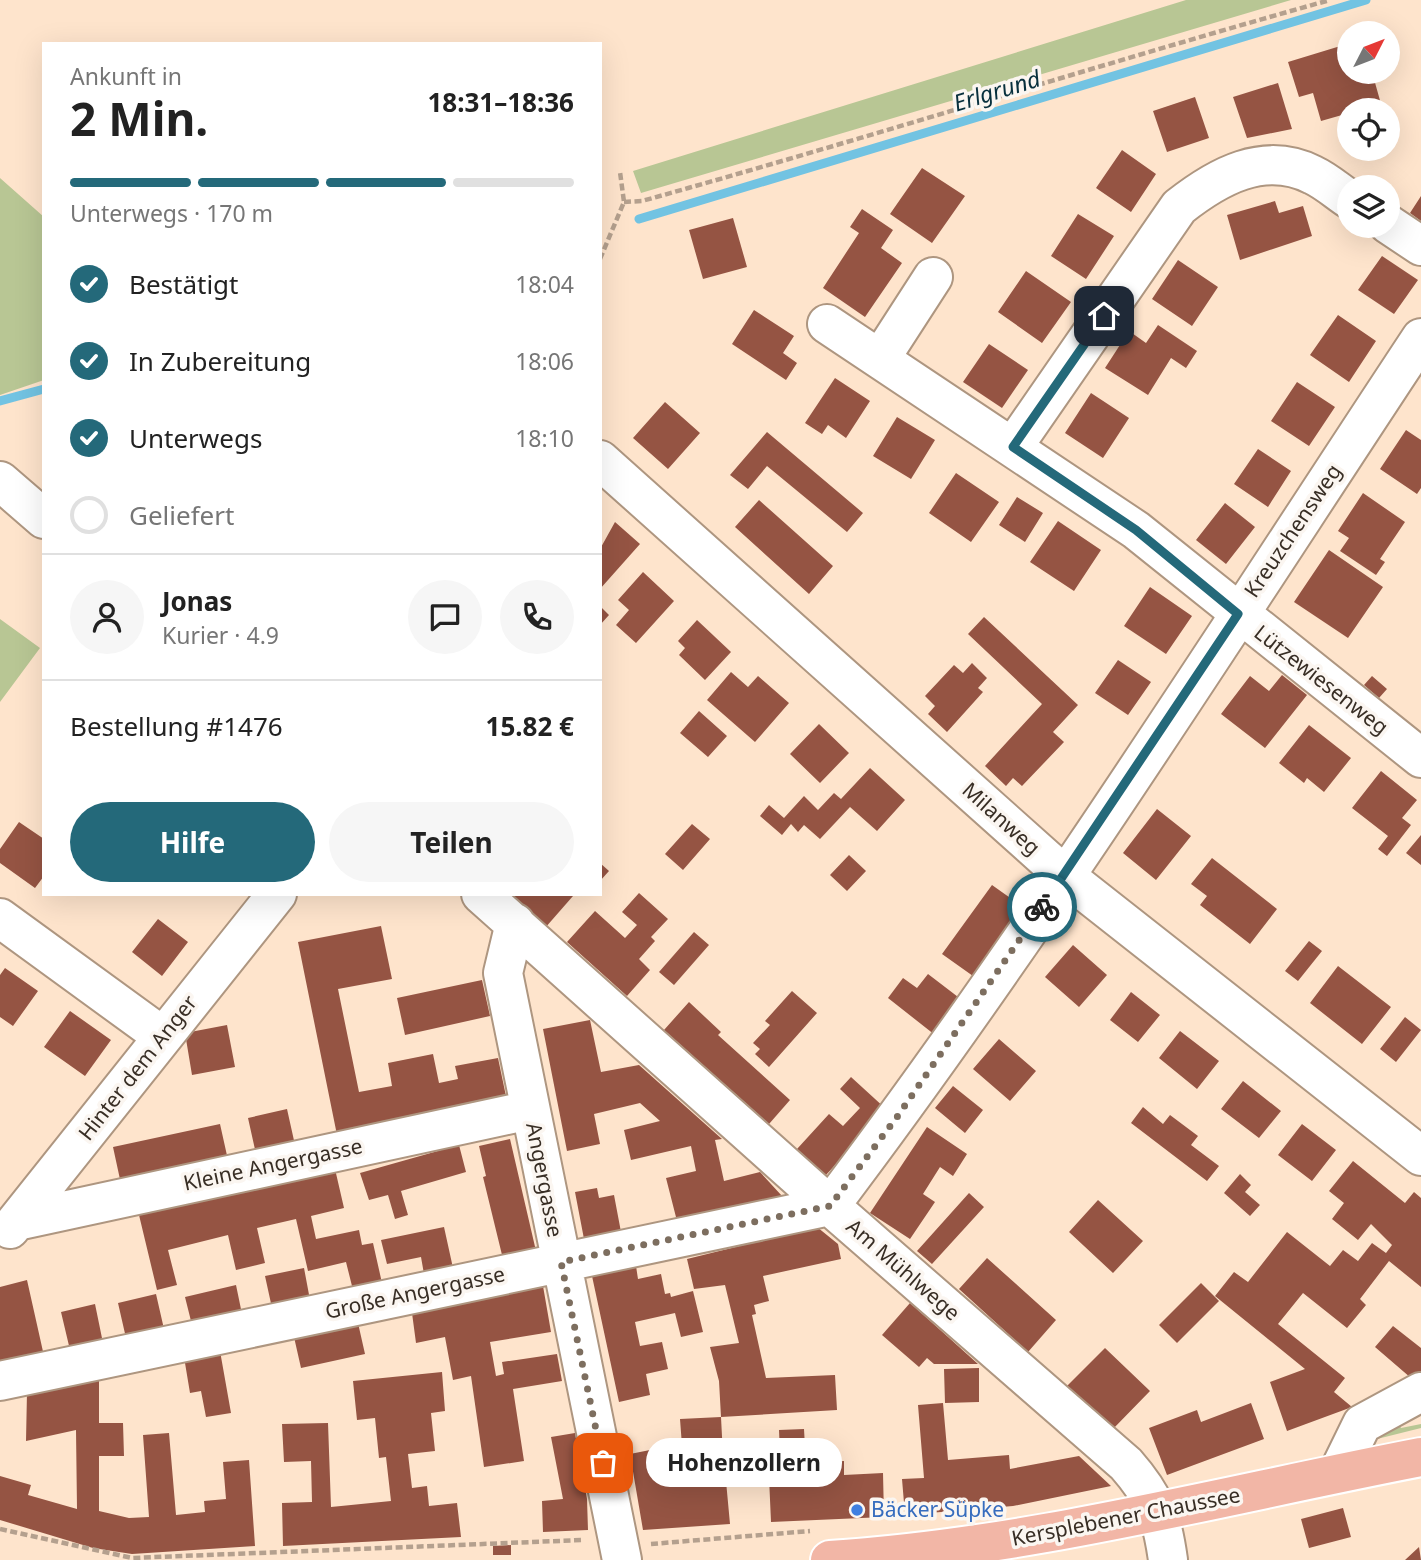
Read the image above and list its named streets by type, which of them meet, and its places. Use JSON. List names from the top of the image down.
{
  "streets": {
    "main road": ["Kersplebener Chaussee"],
    "street": [
      "Kreuzchensweg",
      "Lützewiesenweg",
      "Milanweg",
      "Hinter dem Anger",
      "Kleine Angergasse",
      "Angergasse",
      "Am Mühlwege",
      "Große Angergasse"
    ]
  },
  "crossings": [
    ["Kreuzchensweg", "Lützewiesenweg"],
    ["Kreuzchensweg", "Milanweg"],
    ["Kreuzchensweg", "Am Mühlwege"],
    ["Kreuzchensweg", "Große Angergasse"],
    ["Hinter dem Anger", "Kleine Angergasse"],
    ["Kleine Angergasse", "Angergasse"],
    ["Angergasse", "Am Mühlwege"],
    ["Angergasse", "Große Angergasse"],
    ["Am Mühlwege", "Große Angergasse"],
    ["Am Mühlwege", "Kersplebener Chaussee"]
  ],
  "water": ["Erlgrund"],
  "places": ["Hohenzollern", "Bäcker Süpke"],
  "north": "top right",
  "page": {
    "heading": ["2 Min.", "Ankunft in", "18:31–18:36"],
    "panel": [
      "Jonas",
      "Kurier · 4.9",
      "Bestellung #1476",
      "15.82 €"
    ],
    "bar": "Unterwegs · 170 m",
    "list": [
      ["Bestätigt", "18:04"],
      ["In Zubereitung", "18:06"],
      ["Unterwegs", "18:10"],
      "Geliefert"
    ],
    "buttons": ["Hilfe", "Teilen"],
    "bubble": "Hohenzollern"
  }
}
